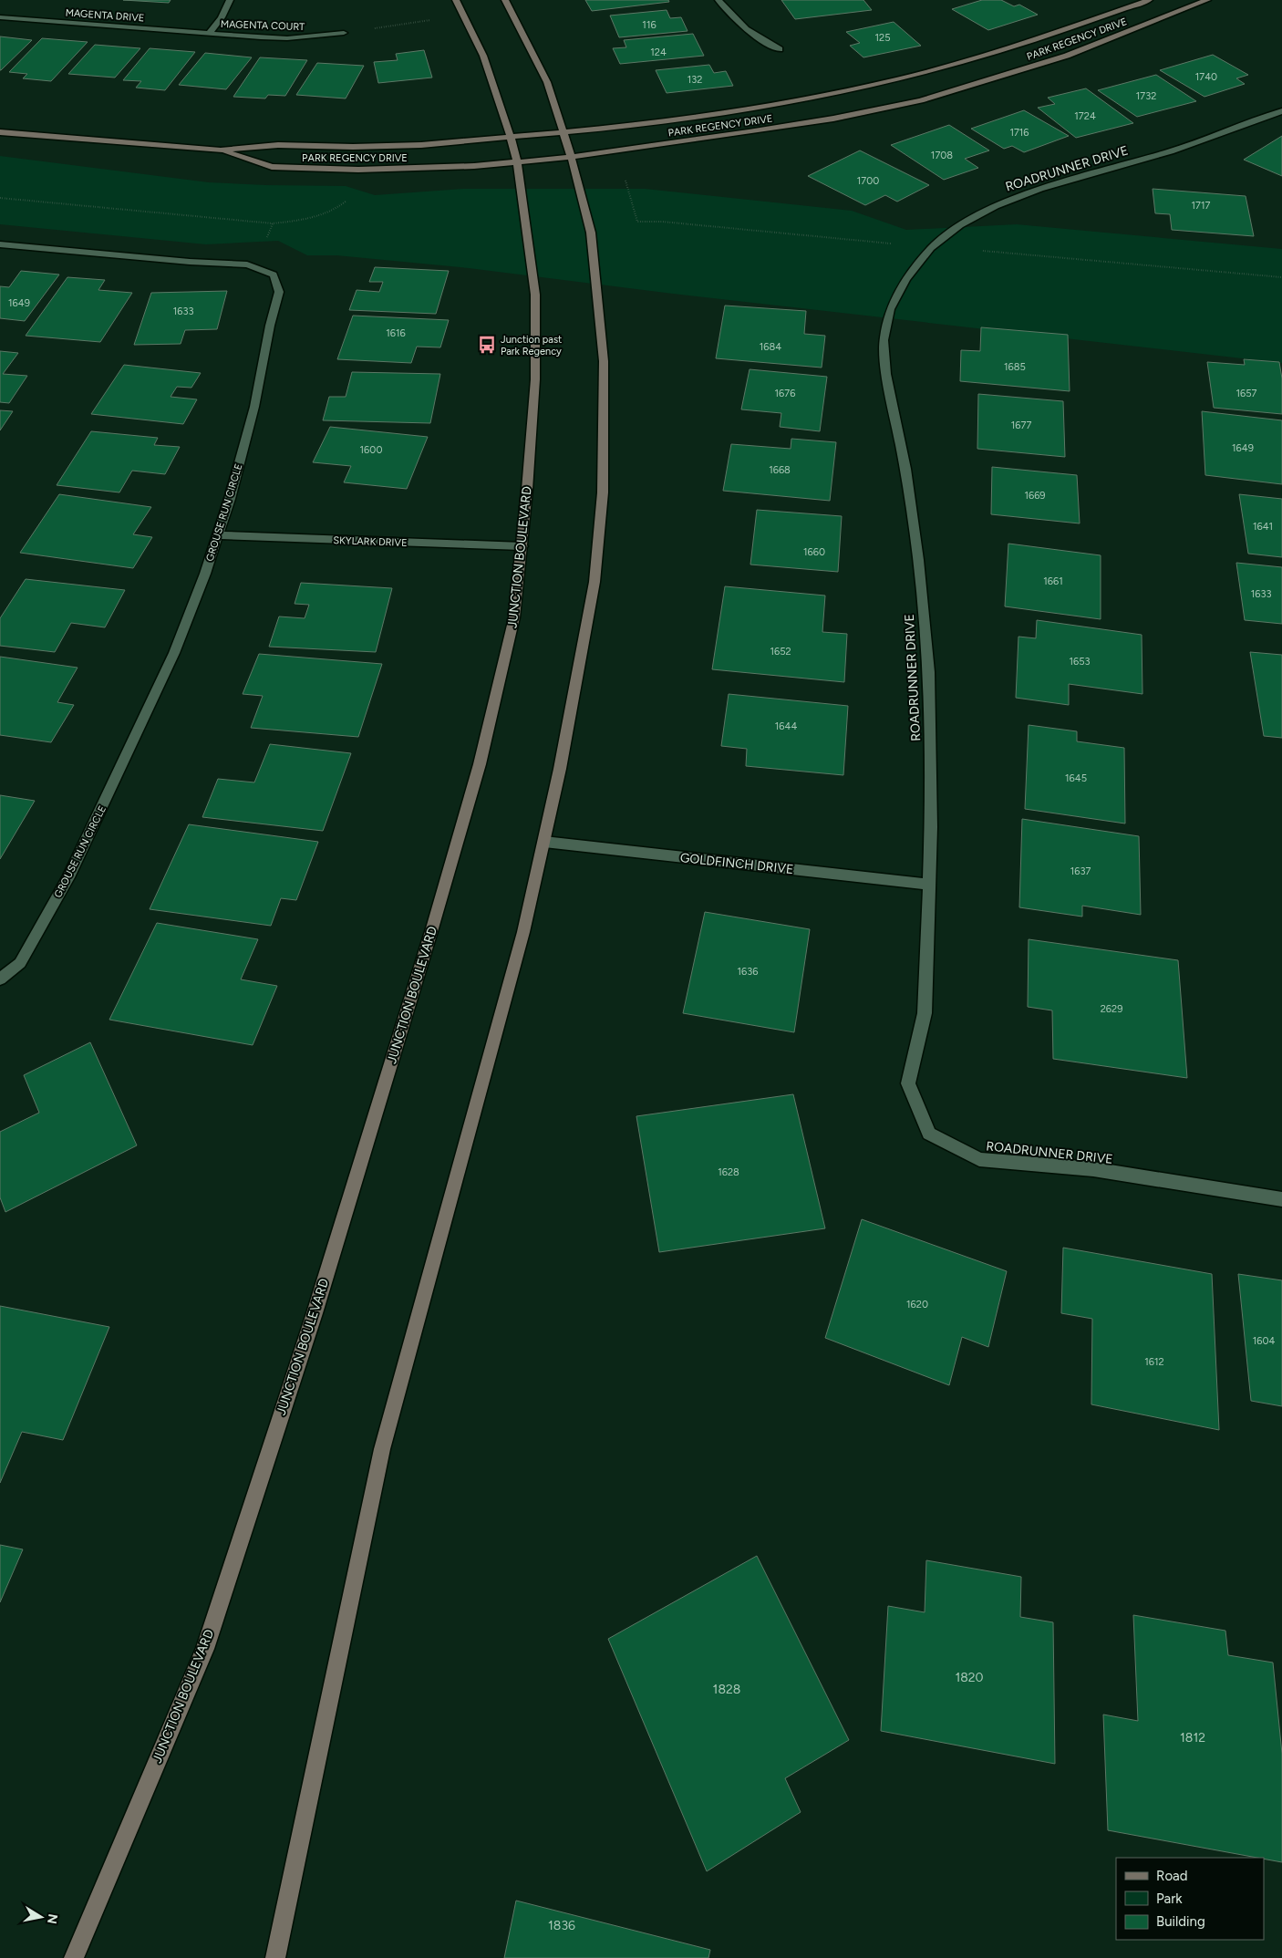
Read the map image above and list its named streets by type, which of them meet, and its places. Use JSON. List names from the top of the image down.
{
  "streets": {
    "main road": ["PARK REGENCY DRIVE", "JUNCTION BOULEVARD"],
    "street": [
      "MAGENTA DRIVE",
      "MAGENTA COURT",
      "ROADRUNNER DRIVE",
      "GROUSE RUN CIRCLE",
      "SKYLARK DRIVE",
      "GOLDFINCH DRIVE"
    ]
  },
  "crossings": [
    ["MAGENTA DRIVE", "MAGENTA COURT"],
    ["PARK REGENCY DRIVE", "JUNCTION BOULEVARD"],
    ["ROADRUNNER DRIVE", "GOLDFINCH DRIVE"],
    ["GROUSE RUN CIRCLE", "SKYLARK DRIVE"],
    ["SKYLARK DRIVE", "JUNCTION BOULEVARD"]
  ],
  "places": {
    "bus stop": ["Junction past Park Regency"]
  },
  "house_numbers": [
    "116",
    "125",
    "124",
    "1740",
    "132",
    "1732",
    "1724",
    "1716",
    "1708",
    "1700",
    "1717",
    "1649",
    "1633",
    "1616",
    "1684",
    "1685",
    "1676",
    "1657",
    "1677",
    "1649",
    "1600",
    "1668",
    "1669",
    "1641",
    "1660",
    "1661",
    "1633",
    "1652",
    "1653",
    "1644",
    "1645",
    "1637",
    "1636",
    "2629",
    "1628",
    "1620",
    "1604",
    "1612",
    "1820",
    "1828",
    "1812",
    "1836"
  ],
  "legend": ["Road", "Park", "Building"],
  "north": "right"
}
